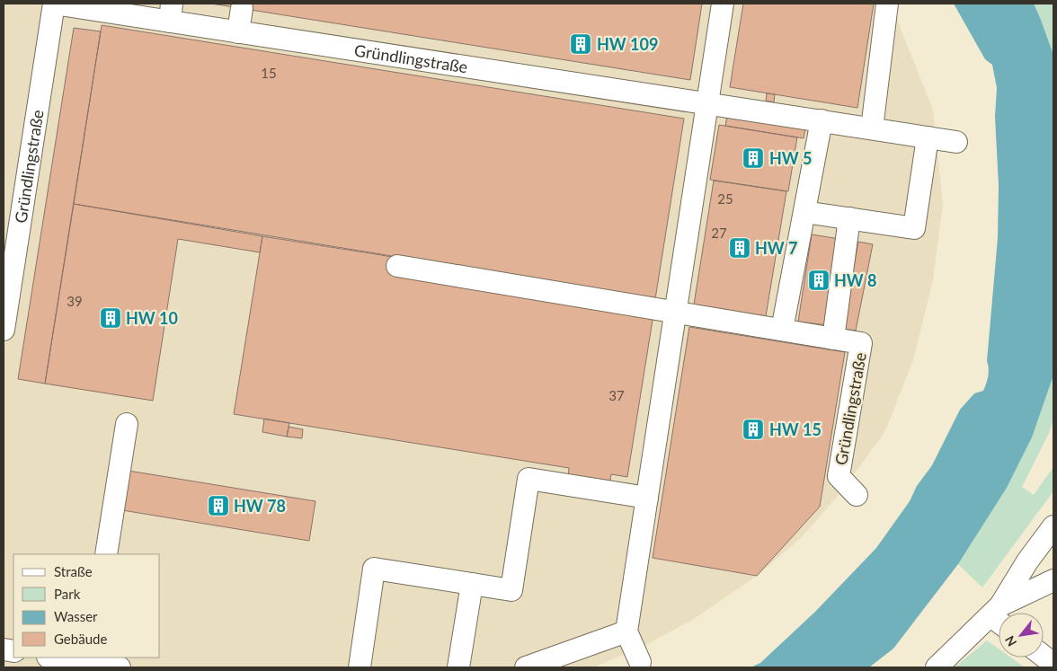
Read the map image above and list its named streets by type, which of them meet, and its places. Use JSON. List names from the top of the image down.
{
  "streets": {
    "street": ["Gründlingstraße"]
  },
  "places": {
    "building": [
      "HW 109",
      "HW 5",
      "HW 7",
      "HW 8",
      "HW 10",
      "HW 15",
      "HW 78"
    ]
  },
  "house_numbers": [
    "15",
    "25",
    "27",
    "39",
    "37"
  ],
  "legend": [
    "Straße",
    "Park",
    "Wasser",
    "Gebäude"
  ],
  "north": "bottom left"
}
